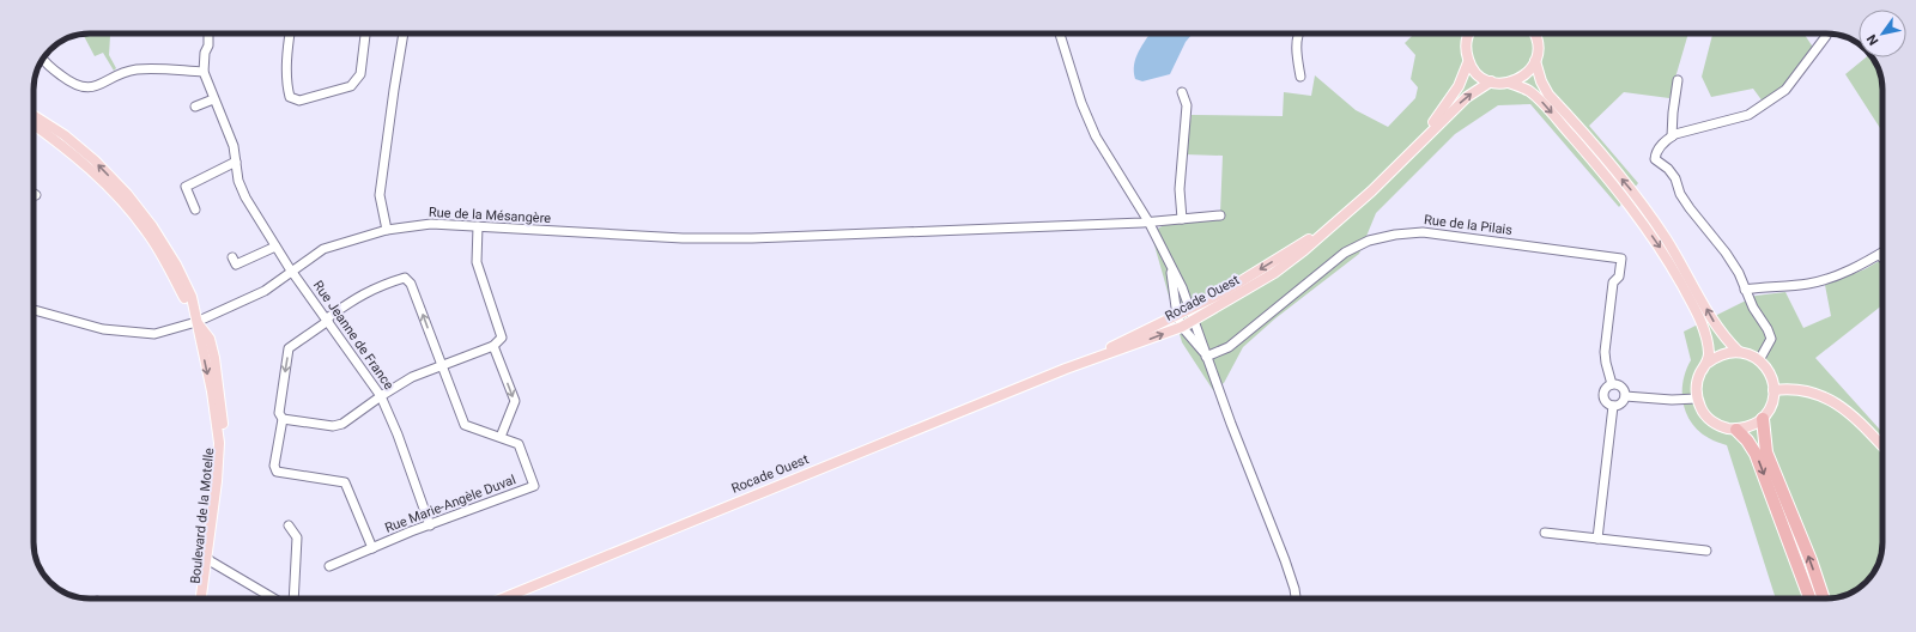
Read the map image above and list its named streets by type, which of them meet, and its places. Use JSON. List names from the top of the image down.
{
  "streets": {
    "main road": ["Rocade Ouest", "Boulevard de la Motelle"],
    "street": [
      "Rue de la Mésangère",
      "Rue de la Pilais",
      "Rue Jeanne de France",
      "Rue Marie-Angèle Duval"
    ]
  },
  "crossings": [
    ["Rue de la Mésangère", "Rue Jeanne de France"],
    ["Rue de la Mésangère", "Boulevard de la Motelle"],
    ["Rue Jeanne de France", "Rue Marie-Angèle Duval"]
  ],
  "north": "bottom left"
}
